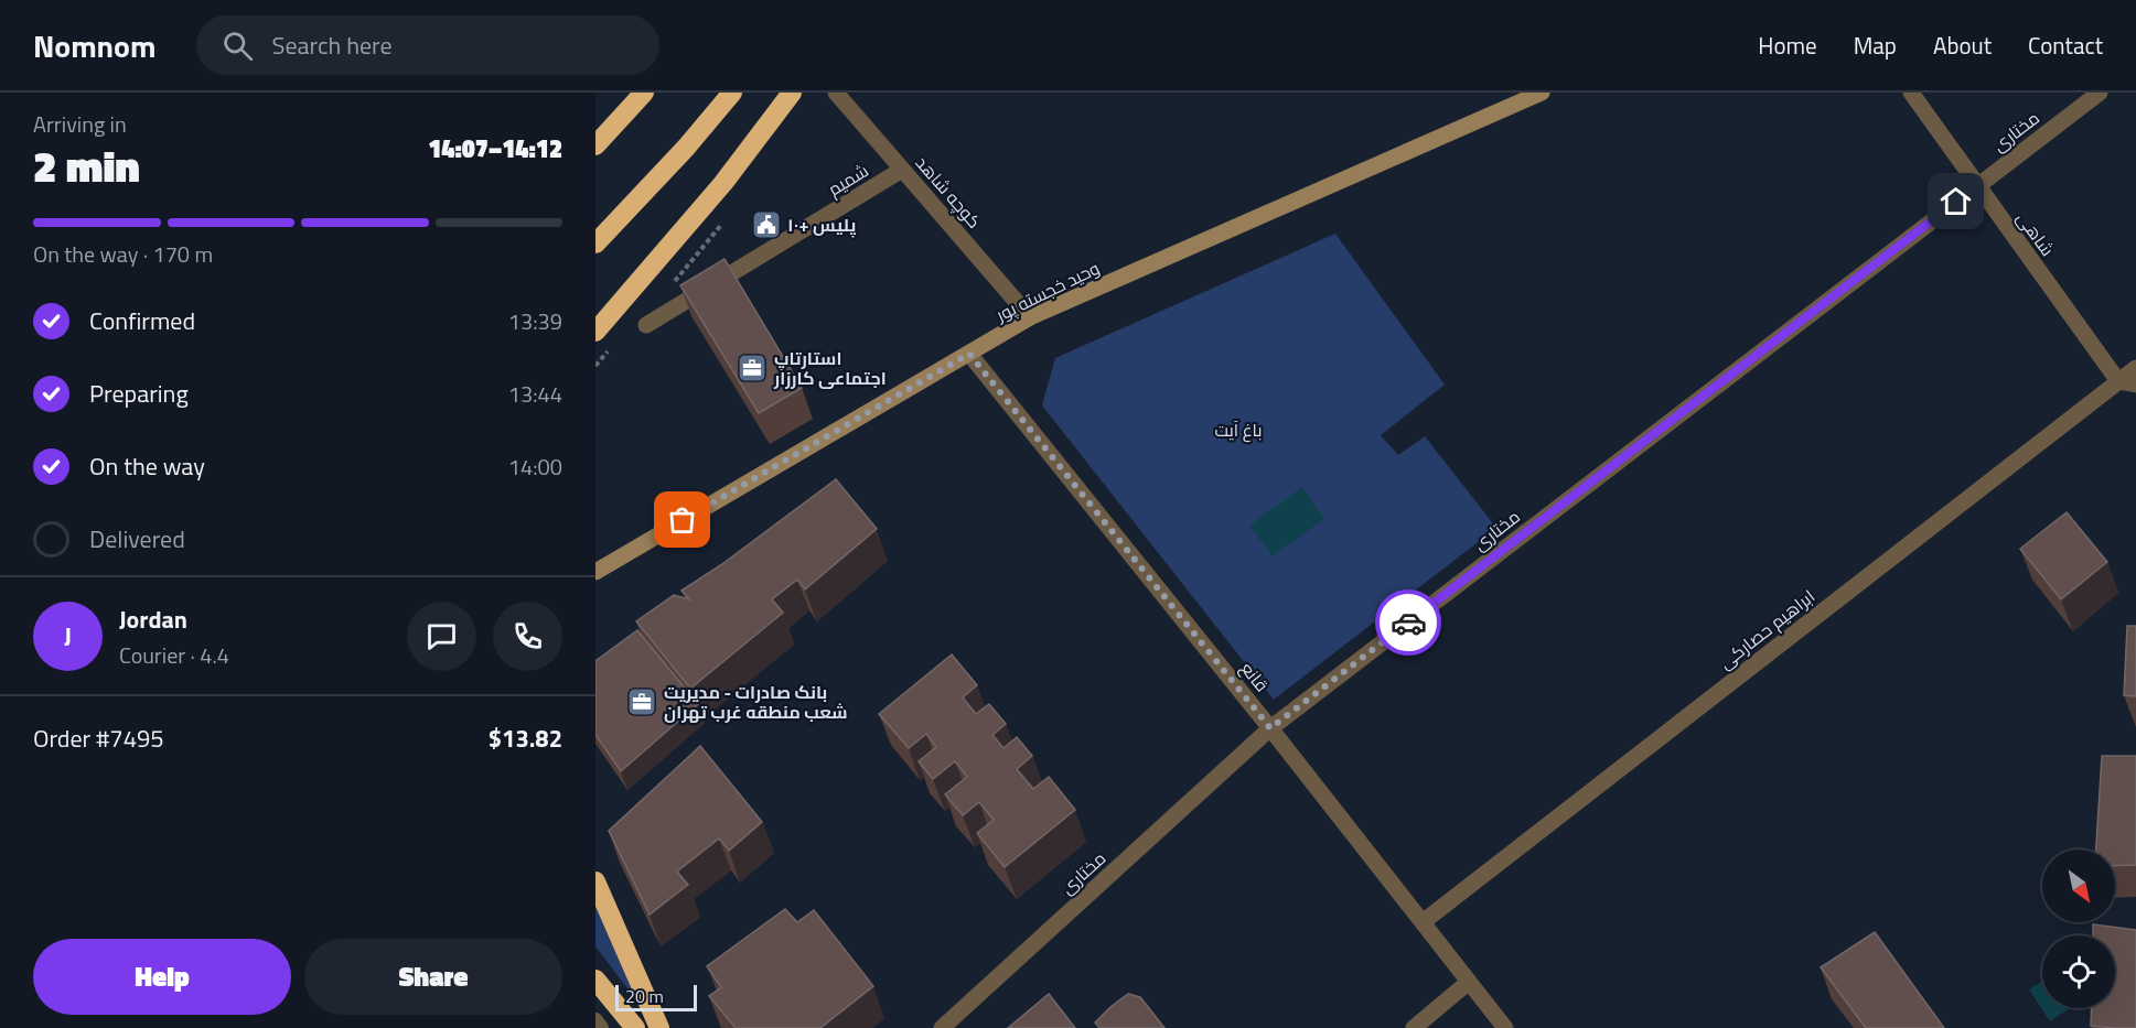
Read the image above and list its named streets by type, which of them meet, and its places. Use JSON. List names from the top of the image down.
{
  "streets": {
    "main road": ["وحید خجسته پور"],
    "street": [
      "مختاری",
      "شمیم",
      "کوچه شاهد",
      "شاهی",
      "ابراهیم حصارکی",
      "قانع"
    ]
  },
  "crossings": [
    ["مختاری", "شاهی"],
    ["مختاری", "قانع"],
    ["شمیم", "کوچه شاهد"],
    ["کوچه شاهد", "وحید خجسته پور"],
    ["شاهی", "ابراهیم حصارکی"],
    ["وحید خجسته پور", "قانع"],
    ["ابراهیم حصارکی", "قانع"]
  ],
  "parks": ["باغ آیت"],
  "places": {
    "public building": ["پلیس +۱۰"],
    "office": ["استارتاپ اجتماعی کارزار", "بانک صادرات - مدیریت شعب منطقه غرب تهران"]
  },
  "scale_bar": "20 m",
  "north": "bottom right",
  "page": {
    "header": "Nomnom",
    "search": "Search here",
    "nav": [
      "Home",
      "Map",
      "About",
      "Contact"
    ],
    "heading": ["2 min", "Arriving in", "14:07–14:12"],
    "panel": [
      "Jordan",
      "Courier · 4.4",
      "Order #7495",
      "$13.82"
    ],
    "bar": "On the way · 170 m",
    "list": [
      ["Confirmed", "13:39"],
      ["Preparing", "13:44"],
      ["On the way", "14:00"],
      "Delivered"
    ],
    "round": "J",
    "buttons": ["Help", "Share"],
    "scale": "20 m"
  }
}
